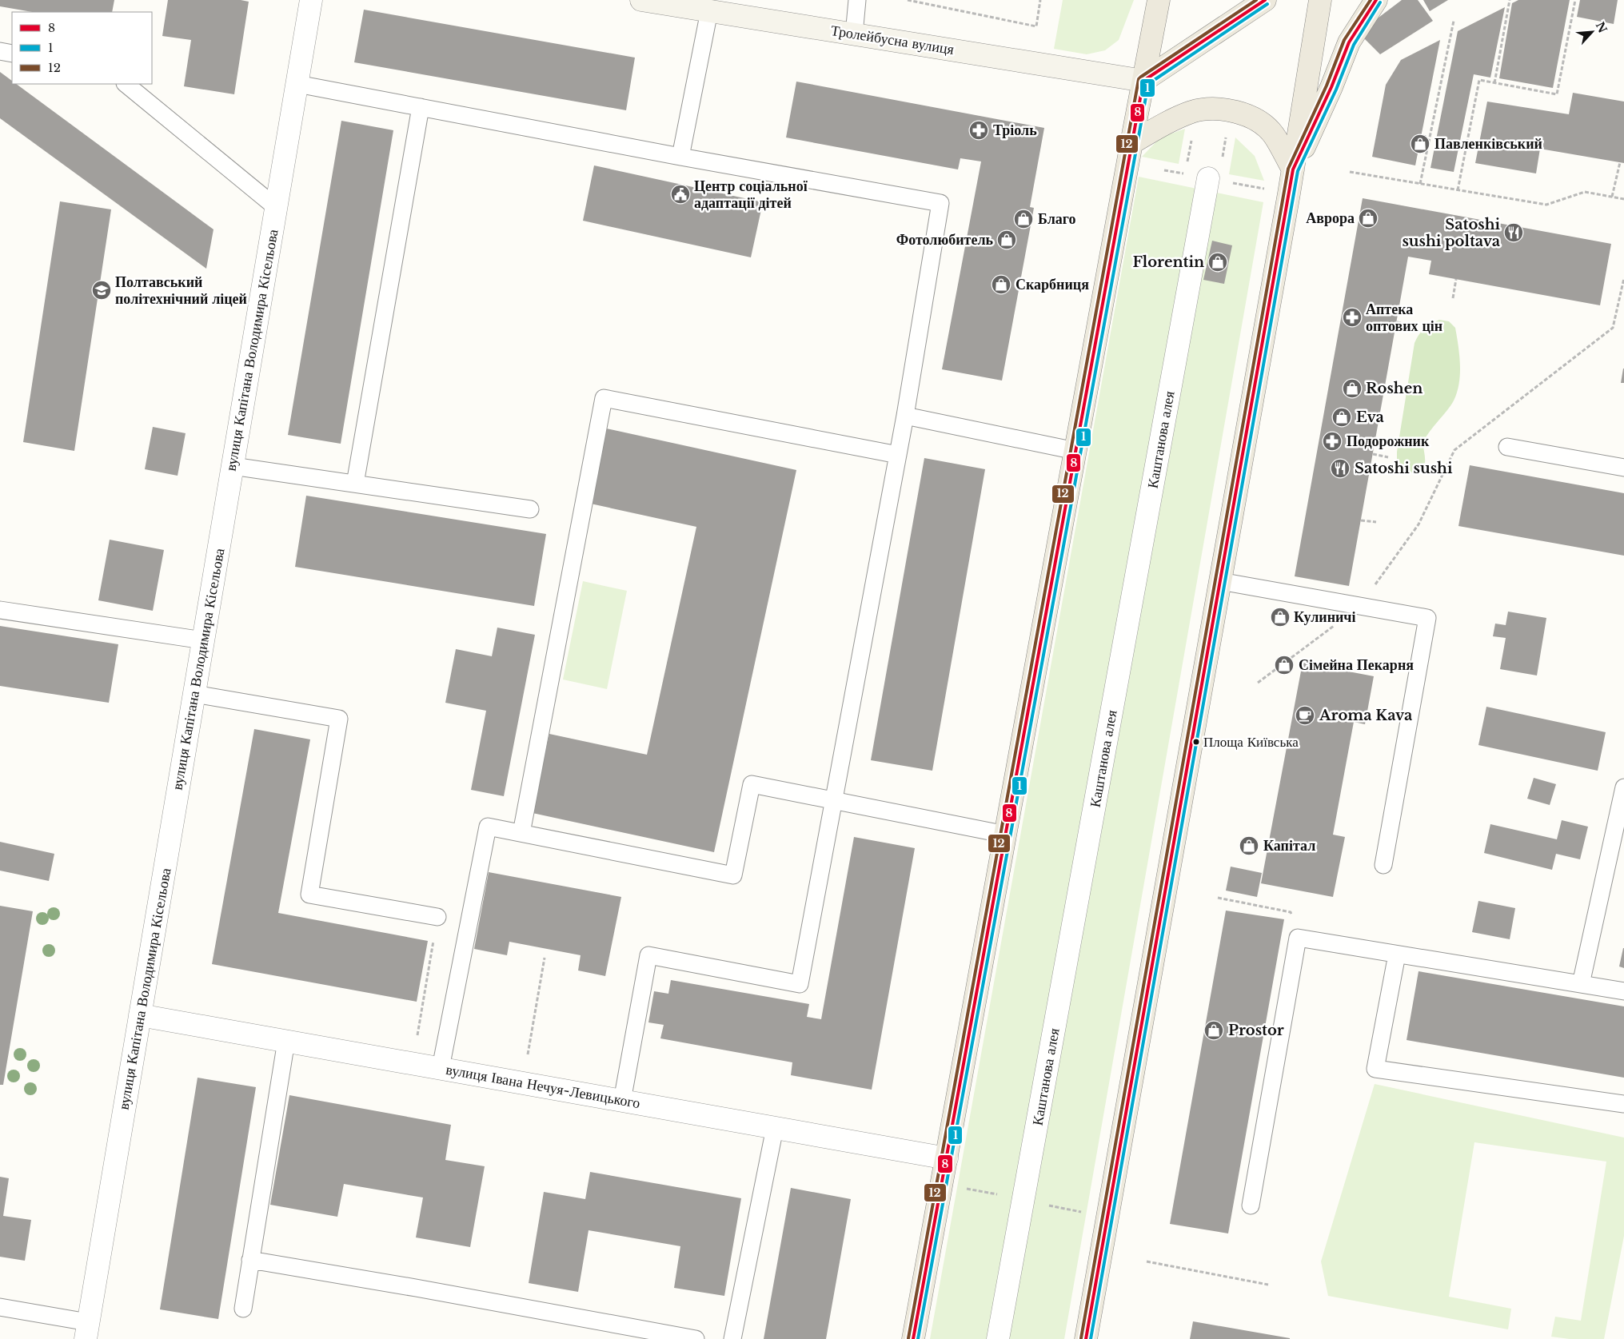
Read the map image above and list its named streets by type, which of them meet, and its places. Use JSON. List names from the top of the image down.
{
  "streets": {
    "main road": ["Тролейбусна вулиця"],
    "street": ["вулиця Капітана Володимира Кісельова", "Каштанова алея", "вулиця Івана Нечуя-Левицького"]
  },
  "crossings": [
    ["вулиця Капітана Володимира Кісельова", "вулиця Івана Нечуя-Левицького"]
  ],
  "places": {
    "pharmacy": ["Тріоль", "Аптека оптових цін", "Подорожник"],
    "shop": [
      "Павленківський",
      "Аврора",
      "Благо",
      "Фотолюбитель",
      "Florentin",
      "Скарбниця",
      "Roshen",
      "Eva",
      "Кулиничі",
      "Сімейна Пекарня",
      "Капітал",
      "Prostor"
    ],
    "public building": ["Центр соціальної адаптації дітей"],
    "restaurant": ["Satoshi sushi poltava", "Satoshi sushi"],
    "school or university": ["Полтавський політехнічний ліцей"],
    "cafe": ["Aroma Kava"],
    "other": ["Площа Київська"]
  },
  "lines": ["transit line 8", "transit line 12", "transit line 1"],
  "legend": ["8", "1", "12"],
  "north": "top right"
}
